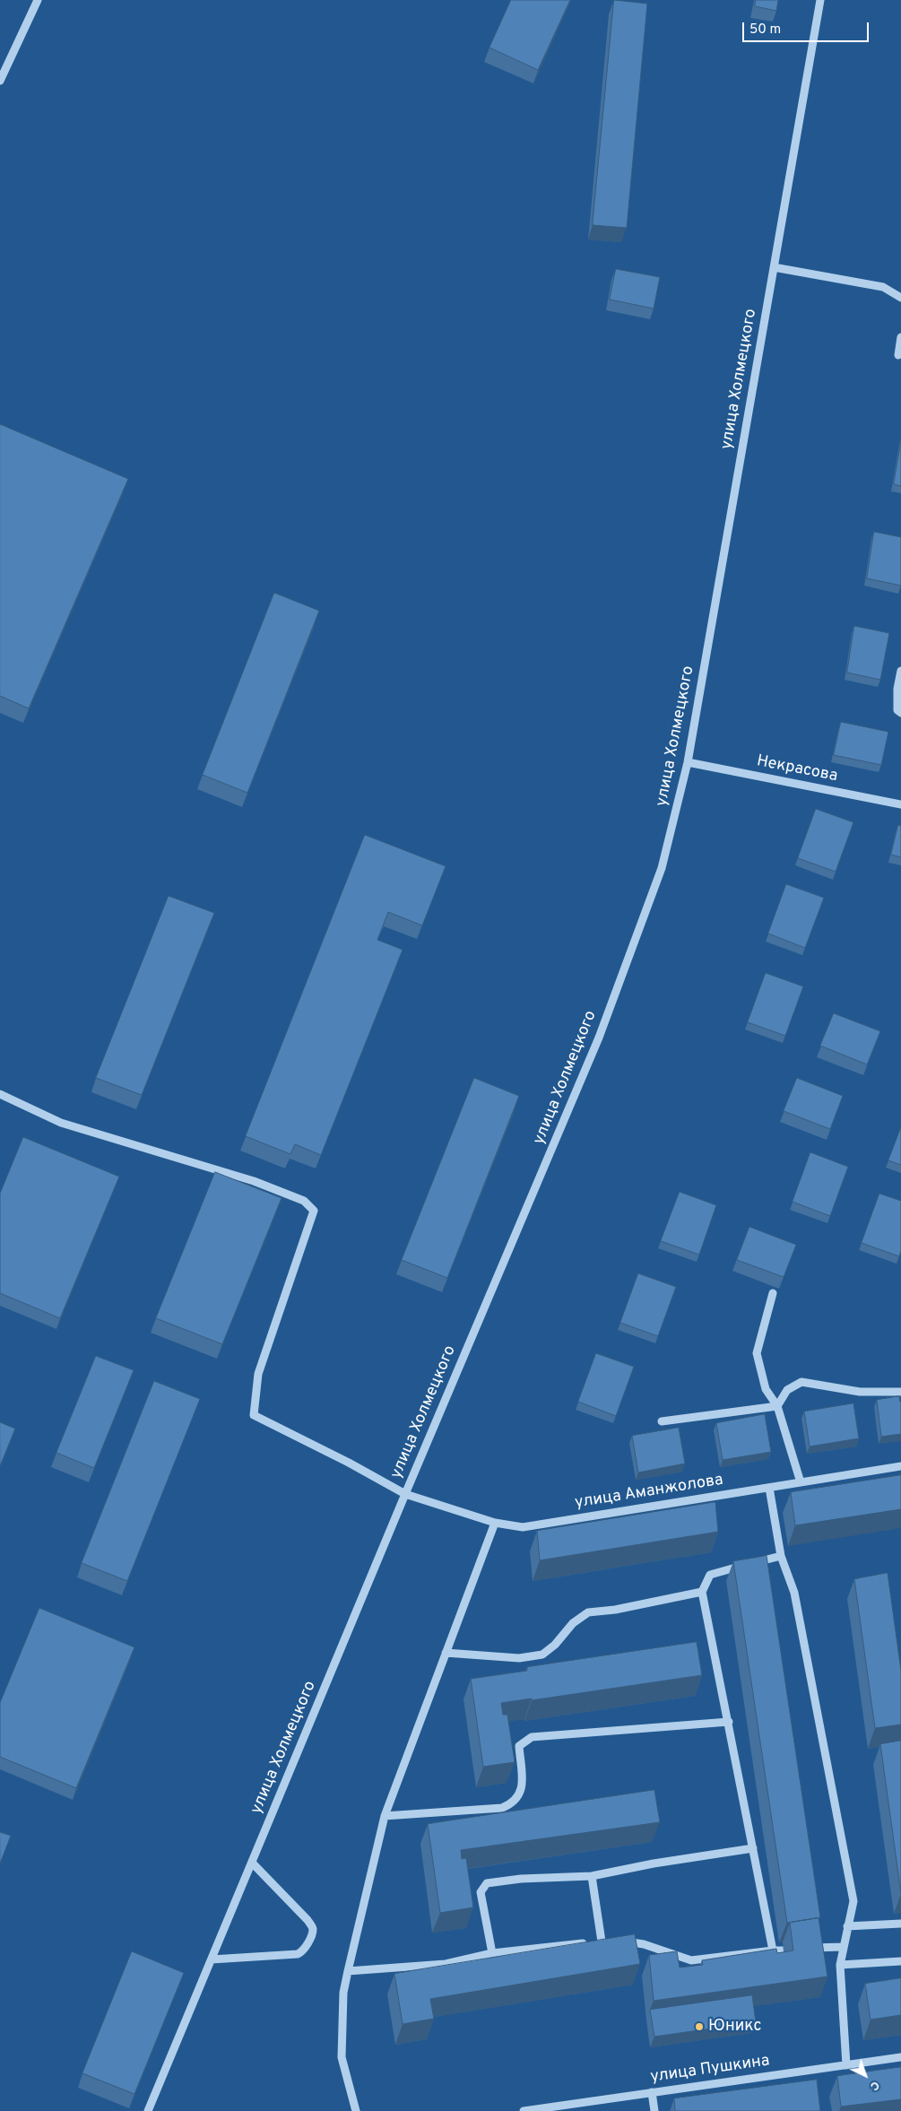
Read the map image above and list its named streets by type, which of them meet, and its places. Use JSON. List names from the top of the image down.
{
  "streets": {
    "street": [
      "улица Холмецкого",
      "Некрасова",
      "улица Аманжолова",
      "улица Пушкина"
    ]
  },
  "crossings": [
    ["улица Холмецкого", "Некрасова"],
    ["улица Холмецкого", "улица Аманжолова"]
  ],
  "places": ["Юникс"],
  "scale_bar": "50 m",
  "north": "bottom right"
}
